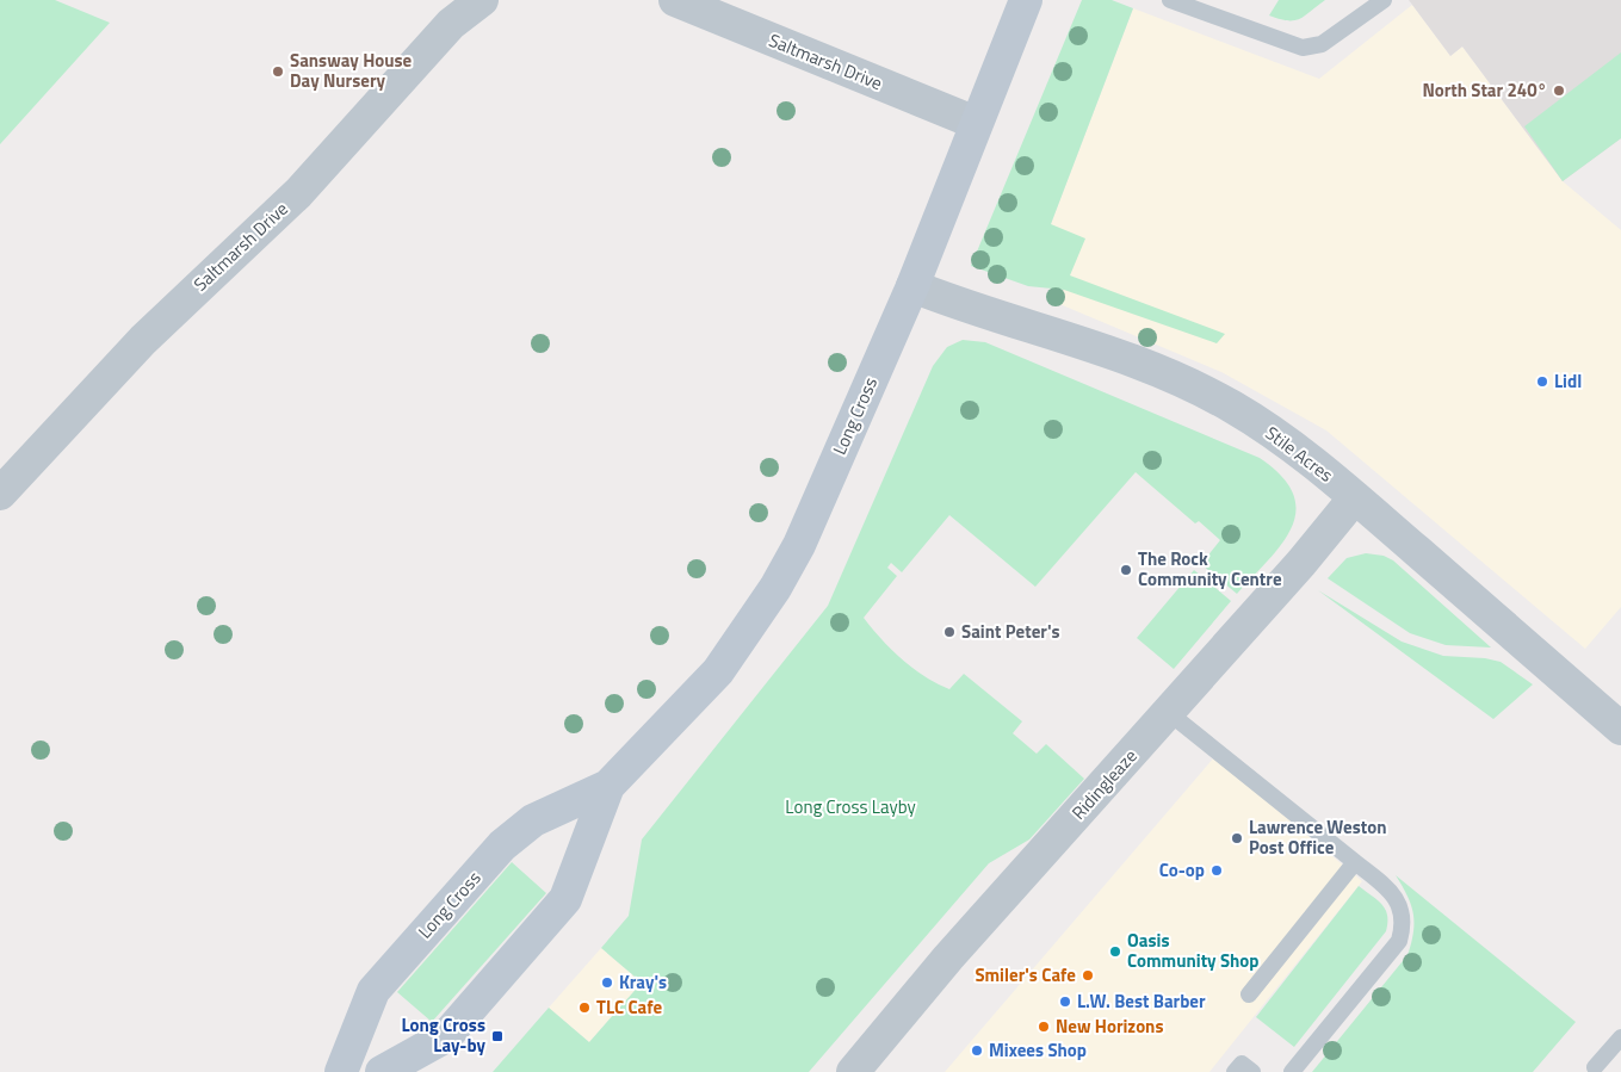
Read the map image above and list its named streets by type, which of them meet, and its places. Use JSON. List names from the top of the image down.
{
  "streets": {
    "street": [
      "Saltmarsh Drive",
      "Long Cross",
      "Stile Acres",
      "Ridingleaze"
    ]
  },
  "crossings": [
    ["Saltmarsh Drive", "Long Cross"],
    ["Long Cross", "Stile Acres"],
    ["Stile Acres", "Ridingleaze"]
  ],
  "parks": ["Long Cross Layby"],
  "places": {
    "other": [
      "Sansway House Day Nursery",
      "North Star 240°",
      "Lidl",
      "The Rock Community Centre",
      "Saint Peter's",
      "Lawrence Weston Post Office",
      "Co-op",
      "Oasis Community Shop",
      "Smiler's Cafe",
      "Kray's",
      "L.W. Best Barber",
      "TLC Cafe",
      "New Horizons",
      "Mixees Shop"
    ],
    "transit": ["Long Cross Lay-by"]
  }
}
